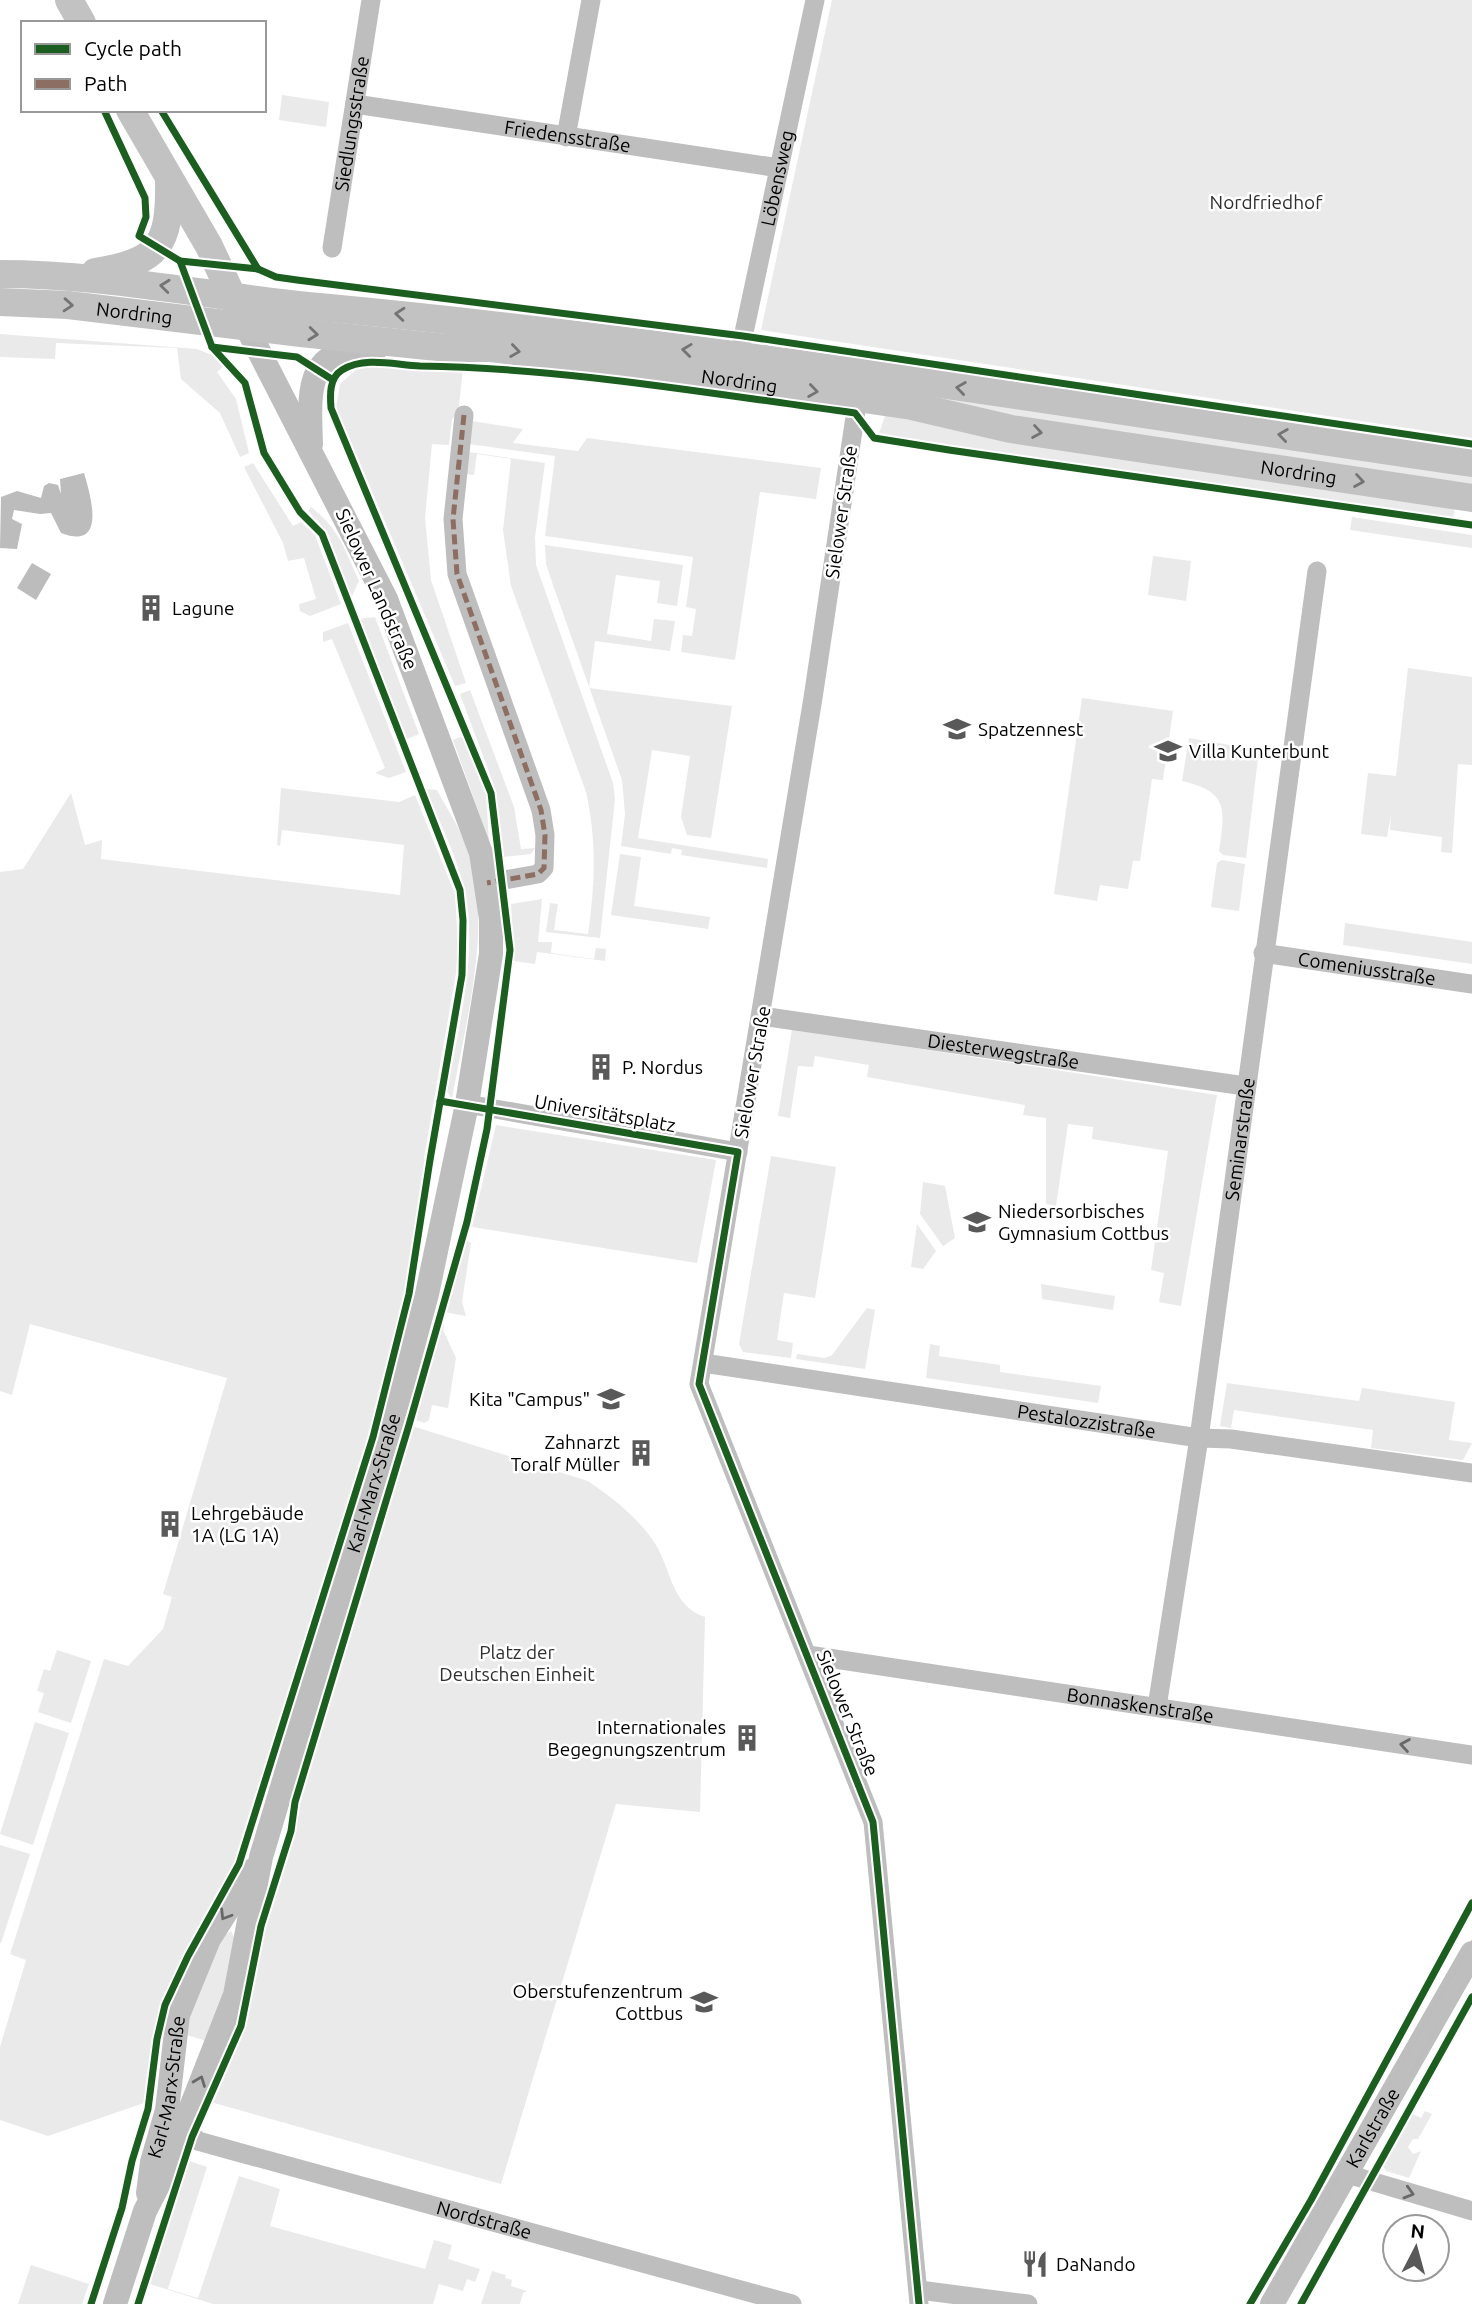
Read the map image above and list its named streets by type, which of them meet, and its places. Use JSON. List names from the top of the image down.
{
  "streets": {
    "main road": ["Nordring", "Sielower Landstraße"],
    "street": [
      "Siedlungsstraße",
      "Friedensstraße",
      "Löbensweg",
      "Sielower Straße",
      "Comeniusstraße",
      "Diesterwegstraße",
      "Universitätsplatz",
      "Seminarstraße",
      "Pestalozzistraße",
      "Karl-Marx-Straße",
      "Bonnaskenstraße",
      "Karlstraße",
      "Nordstraße"
    ]
  },
  "crossings": [
    ["Siedlungsstraße", "Friedensstraße"],
    ["Friedensstraße", "Löbensweg"],
    ["Löbensweg", "Nordring"],
    ["Nordring", "Sielower Straße"],
    ["Nordring", "Sielower Landstraße"],
    ["Sielower Straße", "Diesterwegstraße"],
    ["Sielower Straße", "Universitätsplatz"],
    ["Sielower Straße", "Pestalozzistraße"],
    ["Sielower Straße", "Bonnaskenstraße"],
    ["Sielower Landstraße", "Universitätsplatz"],
    ["Sielower Landstraße", "Karl-Marx-Straße"],
    ["Comeniusstraße", "Seminarstraße"],
    ["Diesterwegstraße", "Seminarstraße"],
    ["Universitätsplatz", "Karl-Marx-Straße"],
    ["Seminarstraße", "Pestalozzistraße"],
    ["Seminarstraße", "Bonnaskenstraße"],
    ["Karl-Marx-Straße", "Nordstraße"]
  ],
  "one_way": ["Bonnaskenstraße"],
  "parks": ["Nordfriedhof", "Platz der Deutschen Einheit"],
  "places": {
    "building": [
      "Lagune",
      "P. Nordus",
      "Zahnarzt Toralf Müller",
      "Lehrgebäude 1A (LG 1A)",
      "Internationales Begegnungszentrum"
    ],
    "school or university": [
      "Spatzennest",
      "Villa Kunterbunt",
      "Niedersorbisches Gymnasium Cottbus",
      "Kita \"Campus\"",
      "Oberstufenzentrum Cottbus"
    ],
    "restaurant": ["DaNando"]
  },
  "legend": ["Cycle path", "Path"],
  "north": "top"
}
